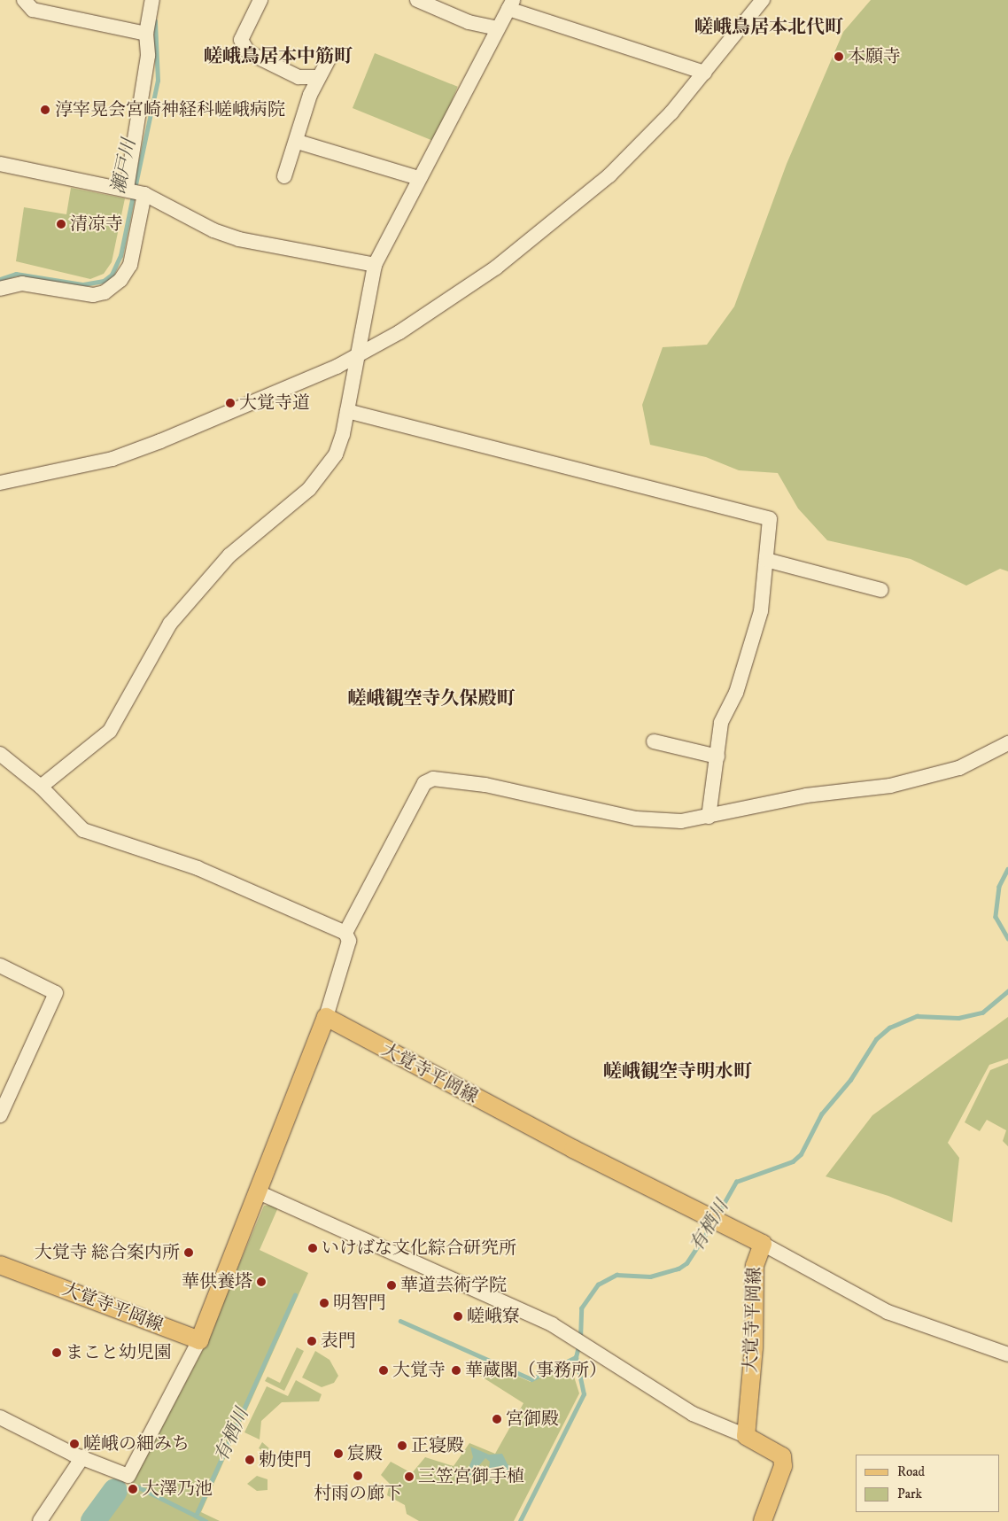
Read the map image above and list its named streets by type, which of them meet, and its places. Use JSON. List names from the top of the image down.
{
  "streets": {
    "main road": ["大覚寺平岡線"]
  },
  "districts": [
    "嵯峨鳥居本北代町",
    "嵯峨鳥居本中筋町",
    "嵯峨観空寺久保殿町",
    "嵯峨観空寺明水町"
  ],
  "water": ["瀬戸川", "有栖川"],
  "places": [
    "本願寺",
    "淳宰晃会宮崎神経科嵯峨病院",
    "清凉寺",
    "大覚寺道",
    "いけばな文化綜合研究所",
    "大覚寺 総合案内所",
    "華供養塔",
    "華道芸術学院",
    "明智門",
    "嵯峨寮",
    "表門",
    "まこと幼児園",
    "大覚寺",
    "華蔵閣（事務所）",
    "宮御殿",
    "嵯峨の細みち",
    "正寝殿",
    "宸殿",
    "勅使門",
    "村雨の廊下",
    "三笠宮御手植",
    "大澤乃池"
  ],
  "legend": ["Road", "Park"]
}
